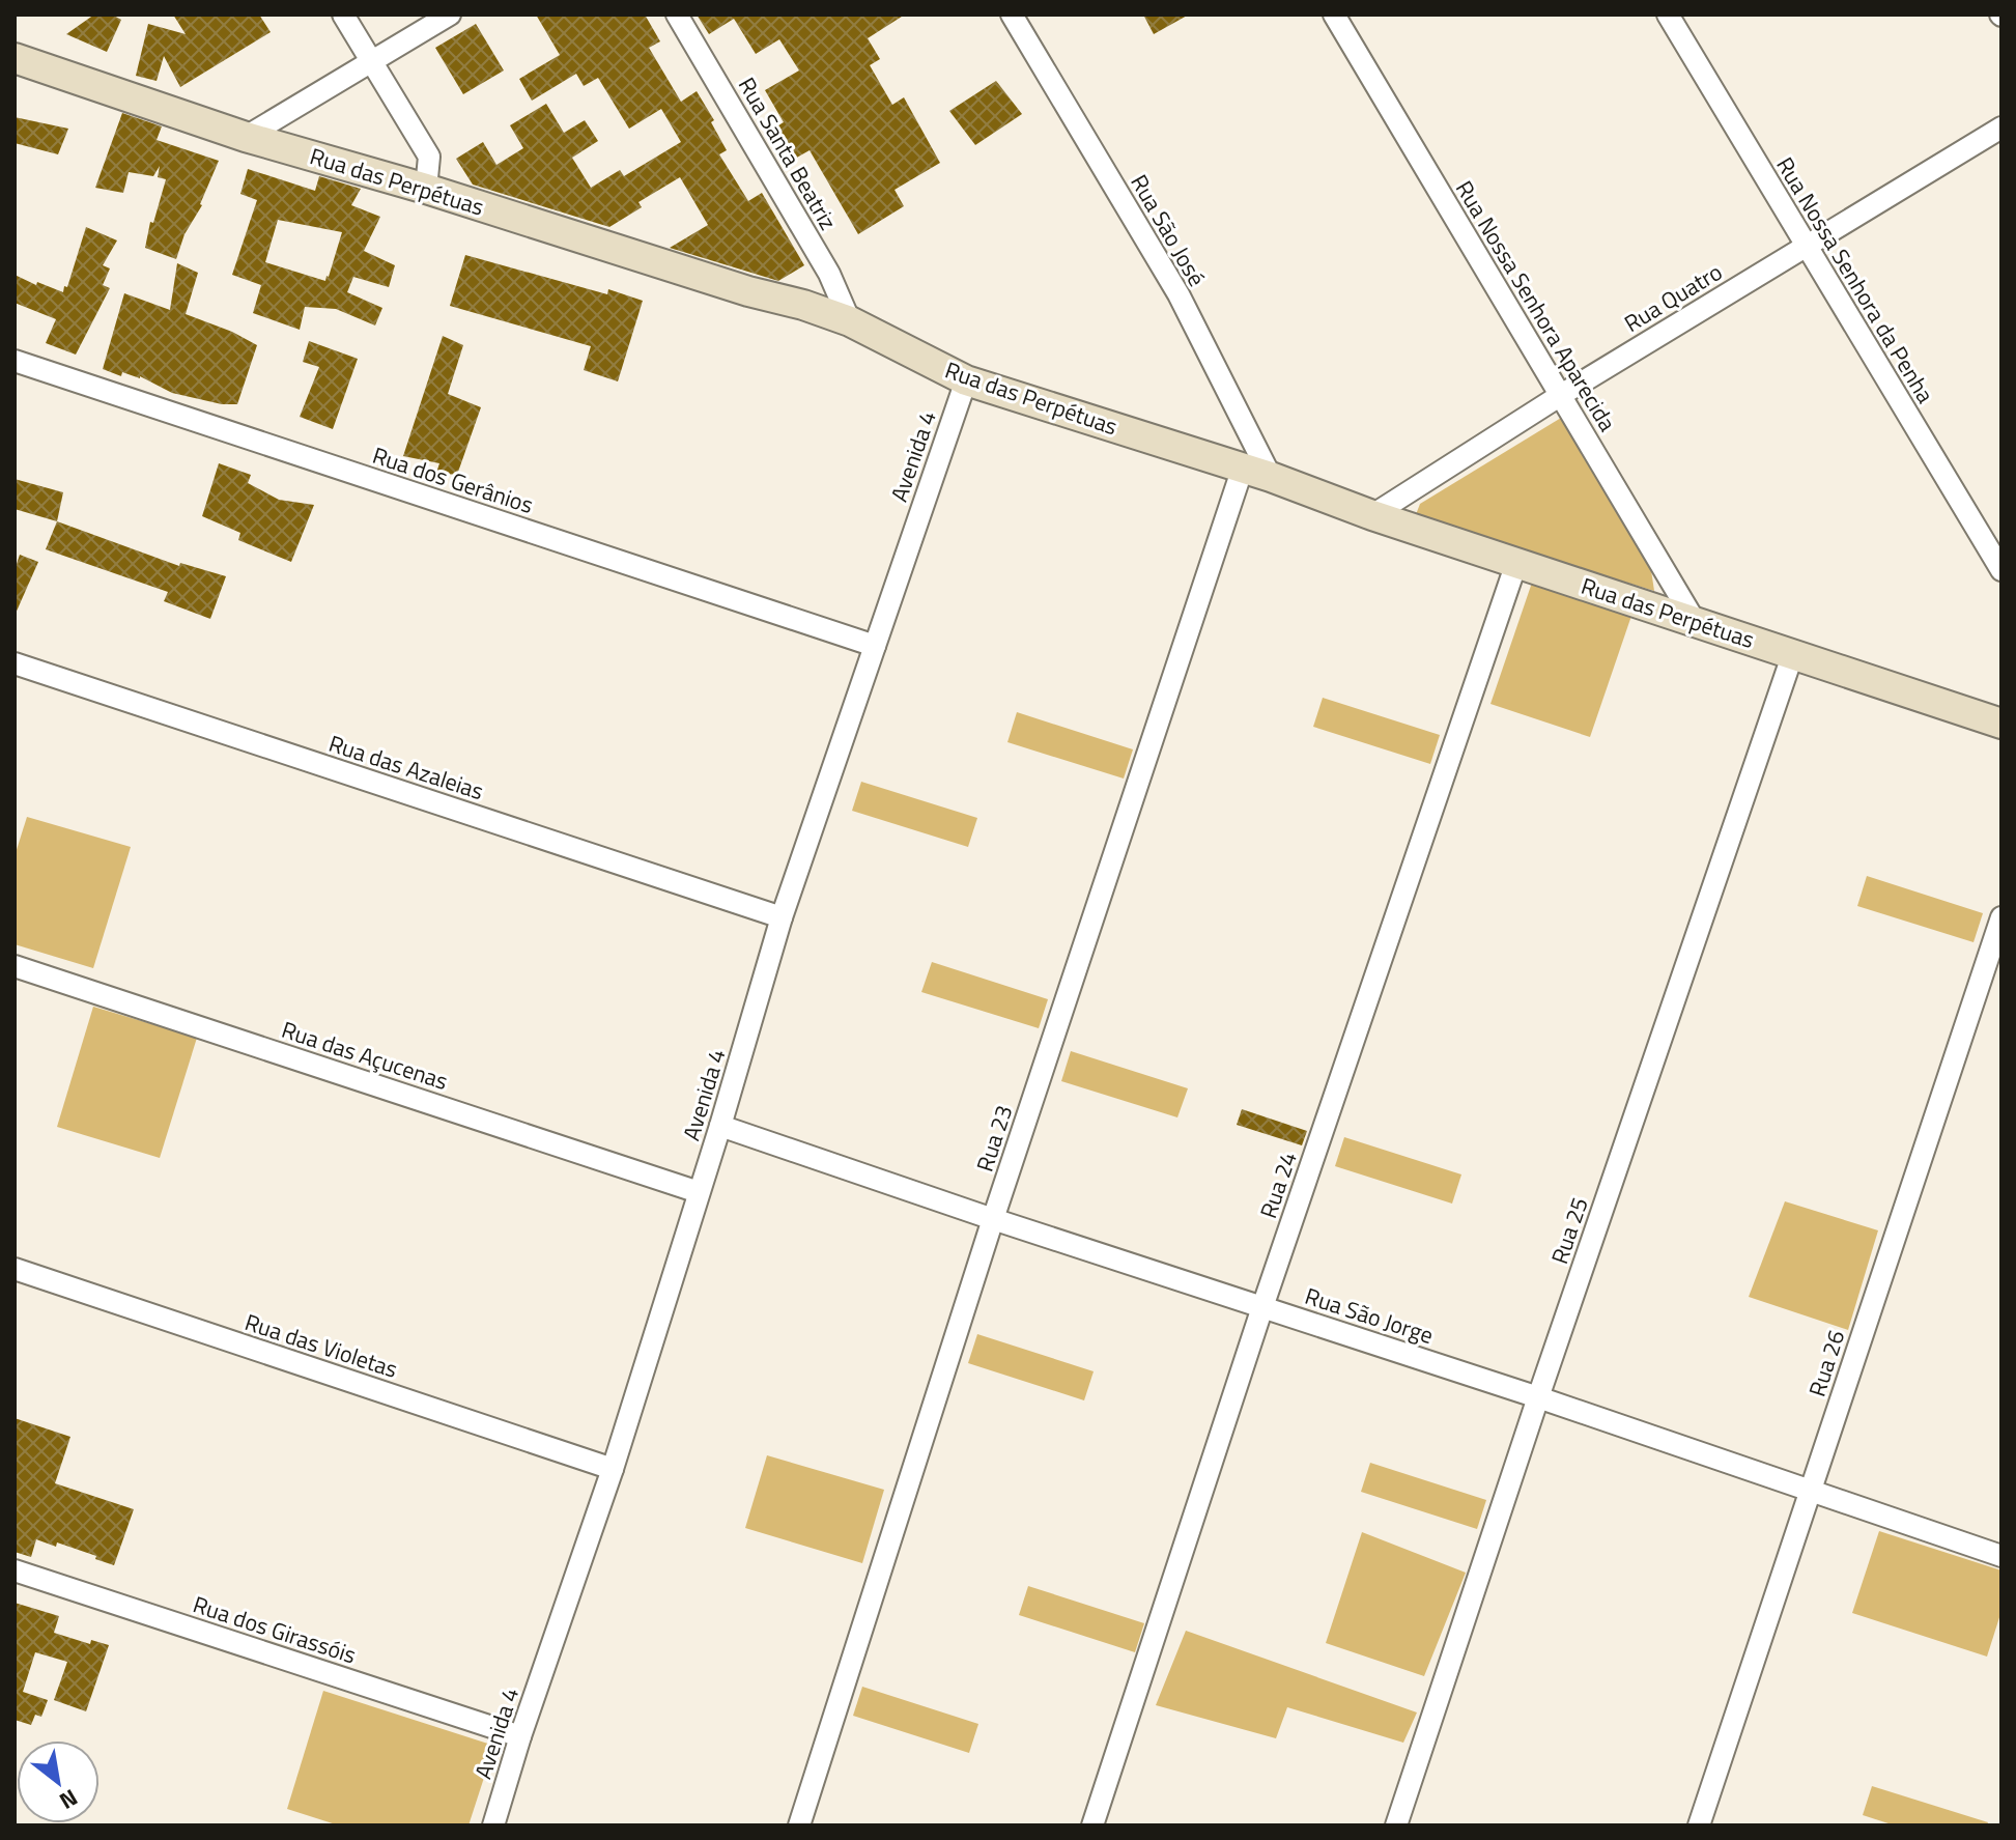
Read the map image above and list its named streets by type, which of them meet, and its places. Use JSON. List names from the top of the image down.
{
  "streets": {
    "street": [
      "Rua Santa Beatriz",
      "Rua das Perpétuas",
      "Rua São José",
      "Rua Nossa Senhora da Penha",
      "Rua Quatro",
      "Rua Nossa Senhora Aparecida",
      "Avenida 4",
      "Rua dos Gerânios",
      "Rua das Azaleias",
      "Rua das Açucenas",
      "Rua 23",
      "Rua 24",
      "Rua 25",
      "Rua São Jorge",
      "Rua das Violetas",
      "Rua 26",
      "Rua dos Girassóis"
    ]
  },
  "crossings": [
    ["Rua Santa Beatriz", "Rua das Perpétuas"],
    ["Rua das Perpétuas", "Rua São José"],
    ["Rua das Perpétuas", "Rua Quatro"],
    ["Rua das Perpétuas", "Rua Nossa Senhora Aparecida"],
    ["Rua das Perpétuas", "Avenida 4"],
    ["Rua das Perpétuas", "Rua 23"],
    ["Rua das Perpétuas", "Rua 24"],
    ["Rua das Perpétuas", "Rua 25"],
    ["Rua São José", "Rua 23"],
    ["Rua Nossa Senhora da Penha", "Rua Quatro"],
    ["Rua Quatro", "Rua Nossa Senhora Aparecida"],
    ["Avenida 4", "Rua dos Gerânios"],
    ["Avenida 4", "Rua das Azaleias"],
    ["Avenida 4", "Rua das Açucenas"],
    ["Avenida 4", "Rua São Jorge"],
    ["Avenida 4", "Rua das Violetas"],
    ["Avenida 4", "Rua dos Girassóis"],
    ["Rua 23", "Rua São Jorge"],
    ["Rua 24", "Rua São Jorge"],
    ["Rua 25", "Rua São Jorge"],
    ["Rua São Jorge", "Rua 26"]
  ],
  "north": "bottom right"
}
